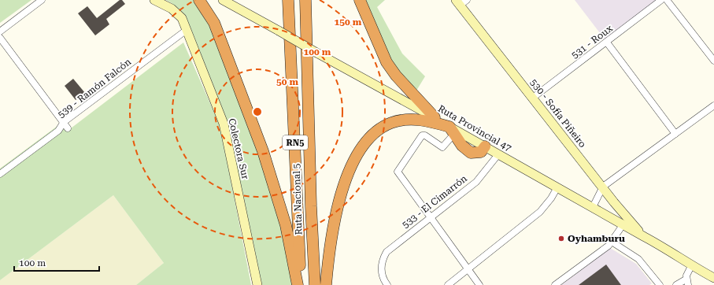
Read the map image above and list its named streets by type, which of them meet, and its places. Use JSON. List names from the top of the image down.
{
  "streets": {
    "highway": ["RN5", "Ruta Nacional 5"],
    "street": [
      "531 - Roux",
      "539 - Ramón Falcón",
      "530 - Sofía Piñeiro",
      "Ruta Provincial 47",
      "Colectora Sur",
      "533 - El Cimarrón"
    ]
  },
  "crossings": [
    ["531 - Roux", "530 - Sofía Piñeiro"],
    ["539 - Ramón Falcón", "Colectora Sur"],
    ["530 - Sofía Piñeiro", "Ruta Provincial 47"],
    ["Ruta Provincial 47", "533 - El Cimarrón"]
  ],
  "places": ["Oyhamburu"],
  "scale_bar": "100 m",
  "rings": ["150 m", "100 m", "50 m"]
}
